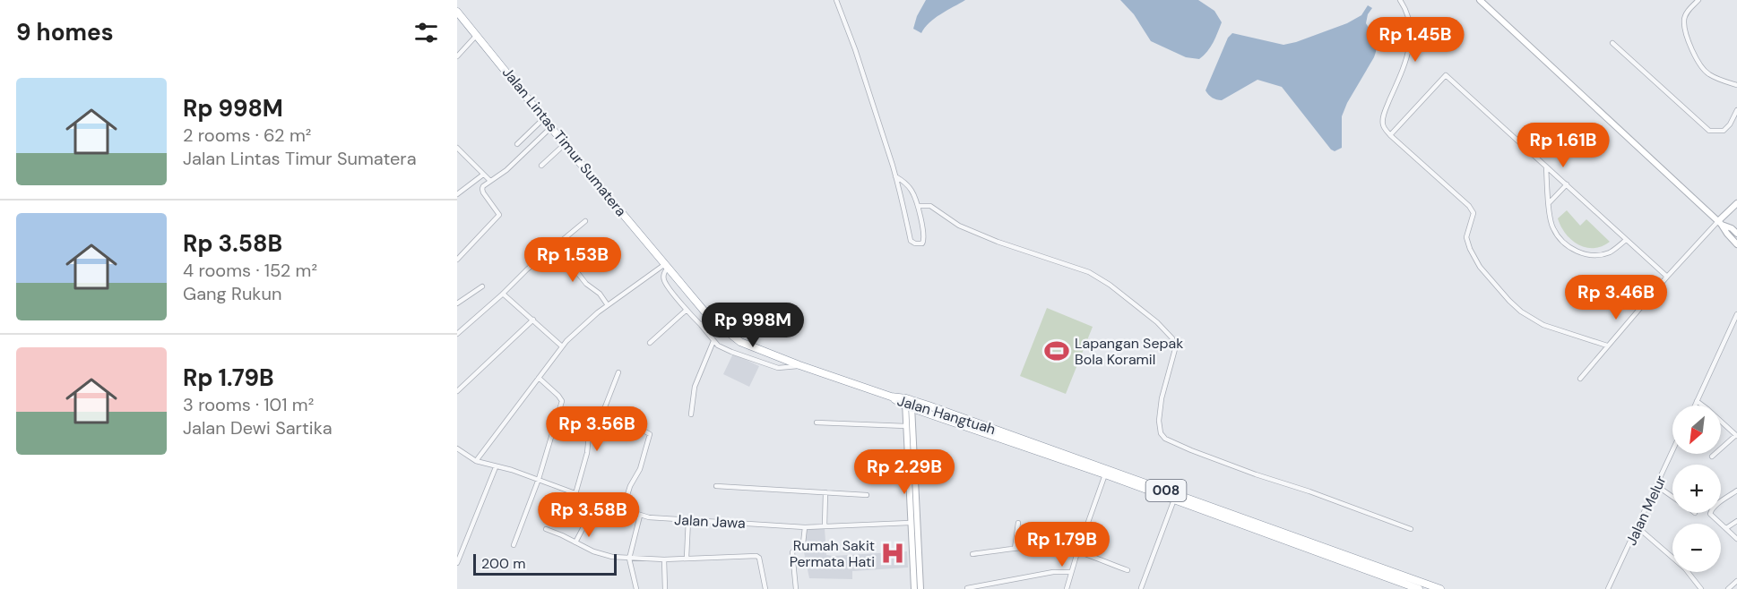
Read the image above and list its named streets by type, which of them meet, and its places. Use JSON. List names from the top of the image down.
{
  "streets": {
    "highway": ["Jalan Lintas Timur Sumatera", "Jalan Hangtuah", "008"],
    "street": ["Jalan Melur", "Jalan Jawa"]
  },
  "crossings": [
    ["Jalan Lintas Timur Sumatera", "Jalan Hangtuah"]
  ],
  "places": {
    "sports": ["Lapangan Sepak Bola Koramil"],
    "hospital": ["Rumah Sakit Permata Hati"]
  },
  "scale_bar": "200 m",
  "north": "bottom left",
  "page": {
    "heading": "9 homes",
    "price": [
      "Rp 1.45B",
      "Rp 1.61B",
      "Rp 1.53B",
      "Rp 3.46B",
      "Rp 998M",
      "Rp 3.56B",
      "Rp 2.29B",
      "Rp 3.58B",
      "Rp 1.79B"
    ],
    "list": [
      {
        "name": "Rp 998M",
        "note": "2 rooms · 62 m² · Jalan Lintas Timur Sumatera"
      },
      {
        "name": "Rp 3.58B",
        "note": "4 rooms · 152 m² · Gang Rukun"
      },
      {
        "name": "Rp 1.79B",
        "note": "3 rooms · 101 m² · Jalan Dewi Sartika"
      }
    ],
    "map_buttons": ["+", "−"],
    "scale": "200 m"
  }
}
